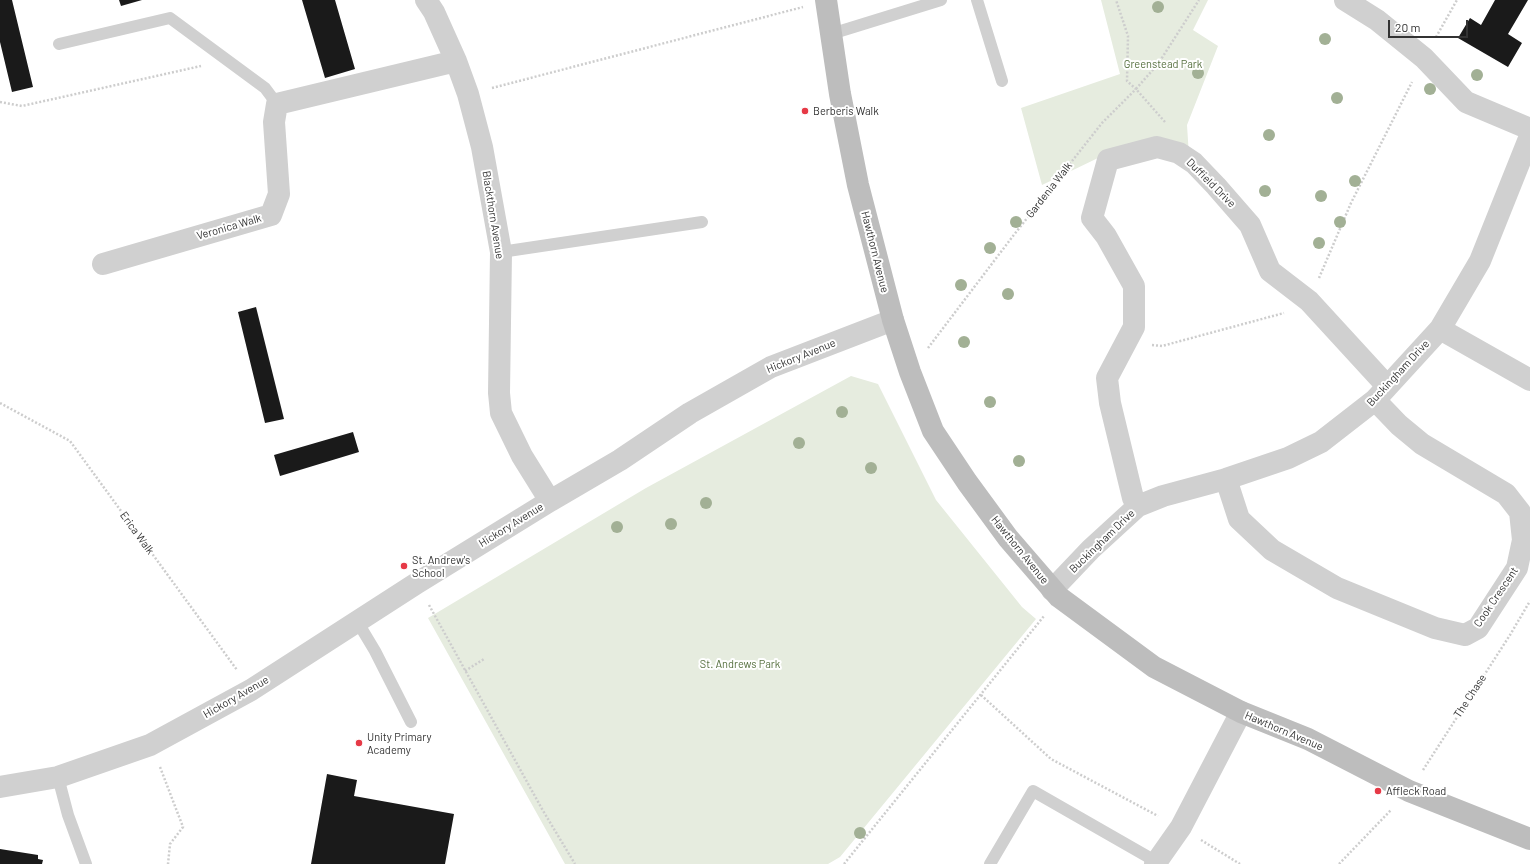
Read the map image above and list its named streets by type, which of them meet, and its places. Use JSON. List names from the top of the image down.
{
  "streets": {
    "street": [
      "Duffield Drive",
      "Blackthorn Avenue",
      "Veronica Walk",
      "Hawthorn Avenue",
      "Hickory Avenue",
      "Buckingham Drive",
      "Cook Crescent"
    ],
    "path": ["Gardenia Walk", "Erica Walk", "The Chase"]
  },
  "crossings": [
    ["Duffield Drive", "Buckingham Drive"],
    ["Duffield Drive", "Cook Crescent"],
    ["Gardenia Walk", "Hawthorn Avenue"],
    ["Blackthorn Avenue", "Hickory Avenue"],
    ["Hawthorn Avenue", "Hickory Avenue"],
    ["Hawthorn Avenue", "Buckingham Drive"],
    ["Hawthorn Avenue", "The Chase"],
    ["Hickory Avenue", "Erica Walk"],
    ["Buckingham Drive", "Cook Crescent"]
  ],
  "parks": ["Greenstead Park", "St. Andrews Park"],
  "places": [
    "Berberis Walk",
    "St. Andrew's School",
    "Unity Primary Academy",
    "Affleck Road"
  ],
  "scale_bar": "20 m"
}
